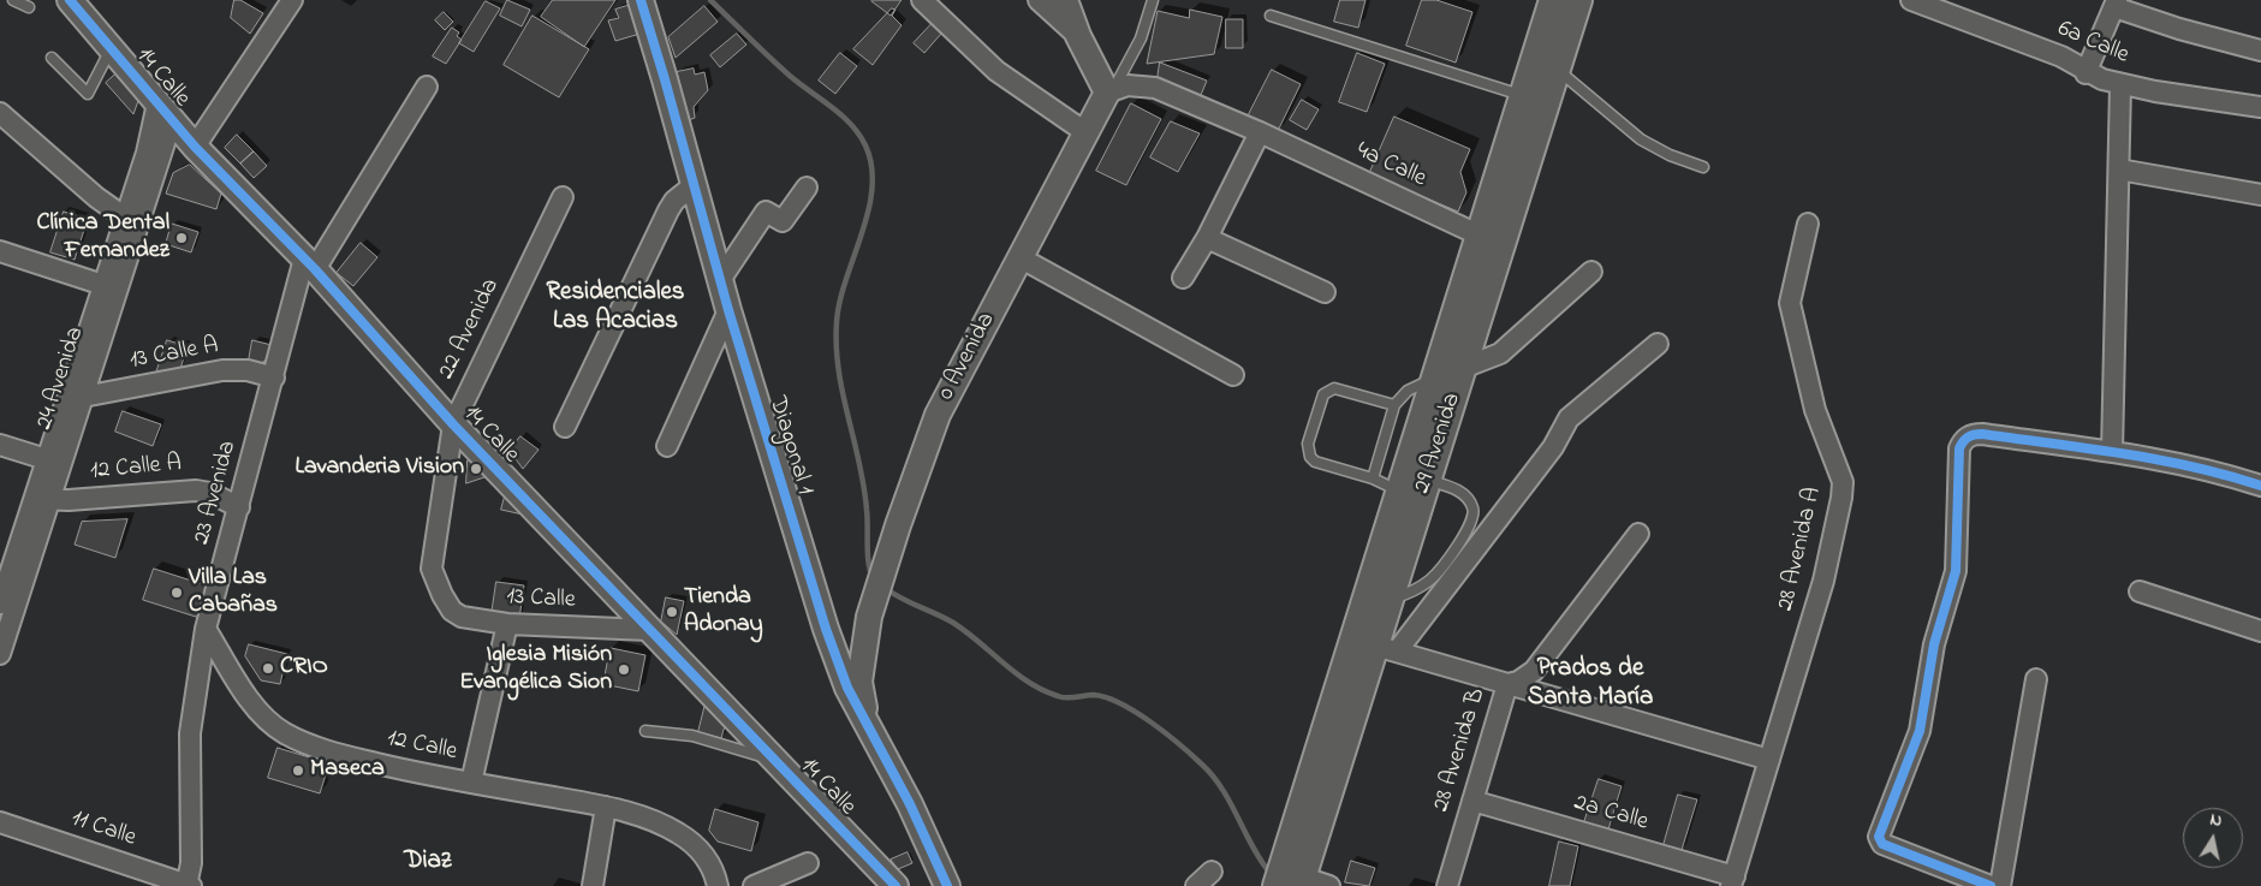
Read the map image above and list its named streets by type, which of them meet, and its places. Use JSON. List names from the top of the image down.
{
  "streets": {
    "main road": ["29 Avenida"],
    "street": [
      "6a Calle",
      "14 Calle",
      "4a Calle",
      "22 Avenida",
      "13 Calle A",
      "0 Avenida",
      "24 Avenida",
      "Diagonal 1",
      "12 Calle A",
      "23 Avenida",
      "28 Avenida A",
      "13 Calle",
      "12 Calle",
      "28 Avenida B",
      "2a Calle",
      "11 Calle"
    ]
  },
  "crossings": [
    ["14 Calle", "22 Avenida"],
    ["14 Calle", "24 Avenida"],
    ["14 Calle", "23 Avenida"],
    ["14 Calle", "13 Calle"],
    ["4a Calle", "0 Avenida"],
    ["4a Calle", "29 Avenida"],
    ["22 Avenida", "13 Calle"],
    ["13 Calle A", "24 Avenida"],
    ["13 Calle A", "23 Avenida"],
    ["0 Avenida", "Diagonal 1"],
    ["24 Avenida", "12 Calle A"],
    ["12 Calle A", "23 Avenida"],
    ["23 Avenida", "12 Calle"],
    ["23 Avenida", "11 Calle"],
    ["28 Avenida A", "2a Calle"],
    ["28 Avenida B", "2a Calle"]
  ],
  "districts": ["Residenciales Las Acacias", "Prados de Santa María", "Diaz"],
  "places": [
    "Clínica Dental Fernandez",
    "Lavanderia Vision",
    "Villa Las Cabañas",
    "Tienda Adonay",
    "CRIO",
    "Iglesia Misión Evangélica Sion",
    "Maseca"
  ],
  "north": "top"
}
